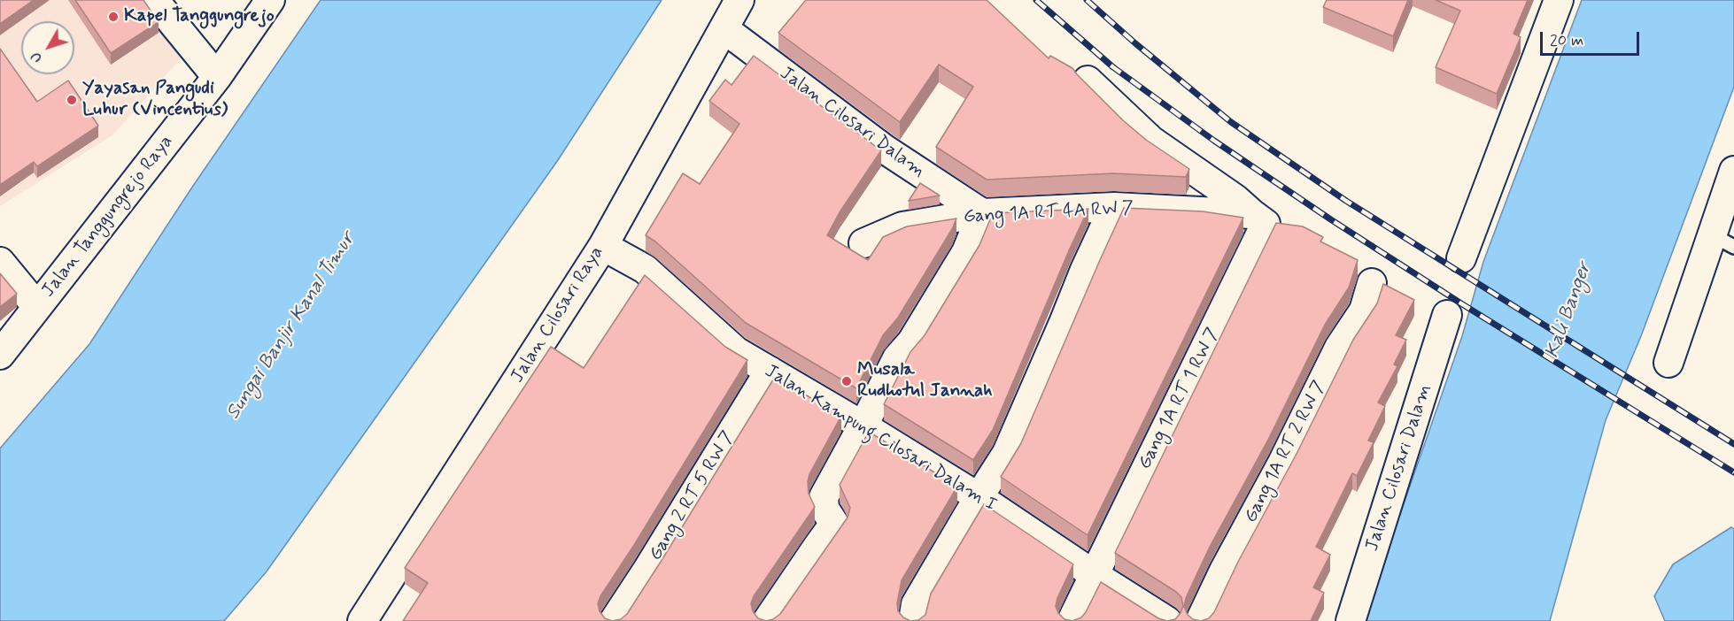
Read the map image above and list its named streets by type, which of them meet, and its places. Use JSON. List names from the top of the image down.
{
  "streets": {
    "street": [
      "Jalan Cilosari Dalam",
      "Gang 1A RT 4A RW 7",
      "Jalan Tanggungrejo Raya",
      "Jalan Cilosari Raya",
      "Gang 1A RT 1 RW 7",
      "Jalan Kampung Cilosari Dalam I",
      "Gang 1A RT 2 RW 7",
      "Gang 2 RT 5 RW 7"
    ]
  },
  "crossings": [
    ["Jalan Cilosari Dalam", "Gang 1A RT 4A RW 7"],
    ["Jalan Cilosari Dalam", "Jalan Cilosari Raya"],
    ["Gang 1A RT 4A RW 7", "Gang 1A RT 1 RW 7"],
    ["Jalan Cilosari Raya", "Jalan Kampung Cilosari Dalam I"],
    ["Gang 1A RT 1 RW 7", "Jalan Kampung Cilosari Dalam I"],
    ["Jalan Kampung Cilosari Dalam I", "Gang 2 RT 5 RW 7"]
  ],
  "water": ["Kali Banger", "Sungai Banjir Kanal Timur"],
  "places": ["Kapel Tanggungrejo", "Yayasan Pangudi Luhur (Vincentius)", "Musala Rudhotul Jannah"],
  "scale_bar": "20 m",
  "north": "bottom left"
}
